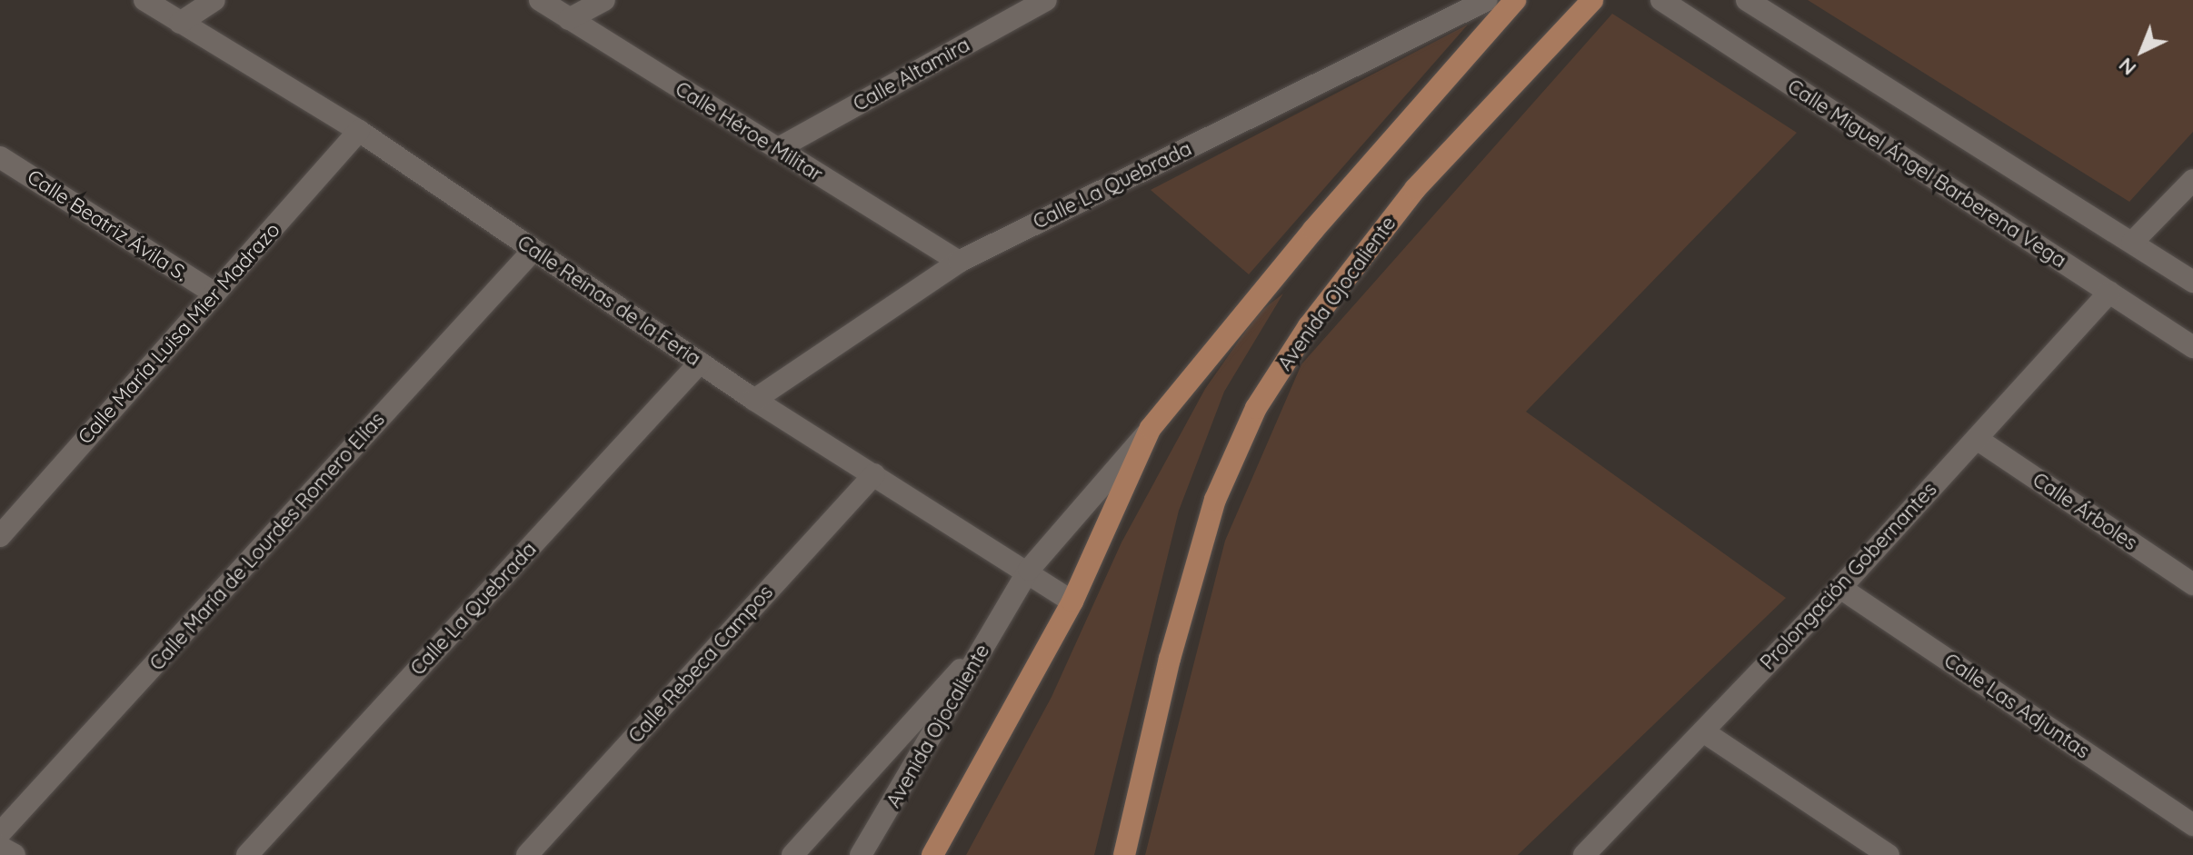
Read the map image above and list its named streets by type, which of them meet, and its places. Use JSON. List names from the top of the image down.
{
  "streets": {
    "main road": ["Avenida Ojocaliente"],
    "street": [
      "Calle Altamira",
      "Calle Héroe Militar",
      "Calle Miguel Ángel Barberena Vega",
      "Calle La Quebrada",
      "Calle Beatriz Ávila S.",
      "Calle Reinas de la Feria",
      "Calle María Luisa Mier Madrazo",
      "Calle Árboles",
      "Calle María de Lourdes Romero Elías",
      "Prolongación Gobernantes",
      "Calle Rebeca Campos",
      "Calle Las Adjuntas"
    ]
  },
  "crossings": [
    ["Calle Altamira", "Calle Héroe Militar"],
    ["Calle Héroe Militar", "Calle La Quebrada"],
    ["Calle Miguel Ángel Barberena Vega", "Prolongación Gobernantes"],
    ["Calle La Quebrada", "Calle Reinas de la Feria"],
    ["Calle Beatriz Ávila S.", "Calle María Luisa Mier Madrazo"],
    ["Avenida Ojocaliente", "Calle Reinas de la Feria"],
    ["Calle Reinas de la Feria", "Calle María Luisa Mier Madrazo"],
    ["Calle Reinas de la Feria", "Calle María de Lourdes Romero Elías"],
    ["Calle Reinas de la Feria", "Calle Rebeca Campos"],
    ["Calle Árboles", "Prolongación Gobernantes"],
    ["Prolongación Gobernantes", "Calle Las Adjuntas"]
  ],
  "north": "bottom left"
}
